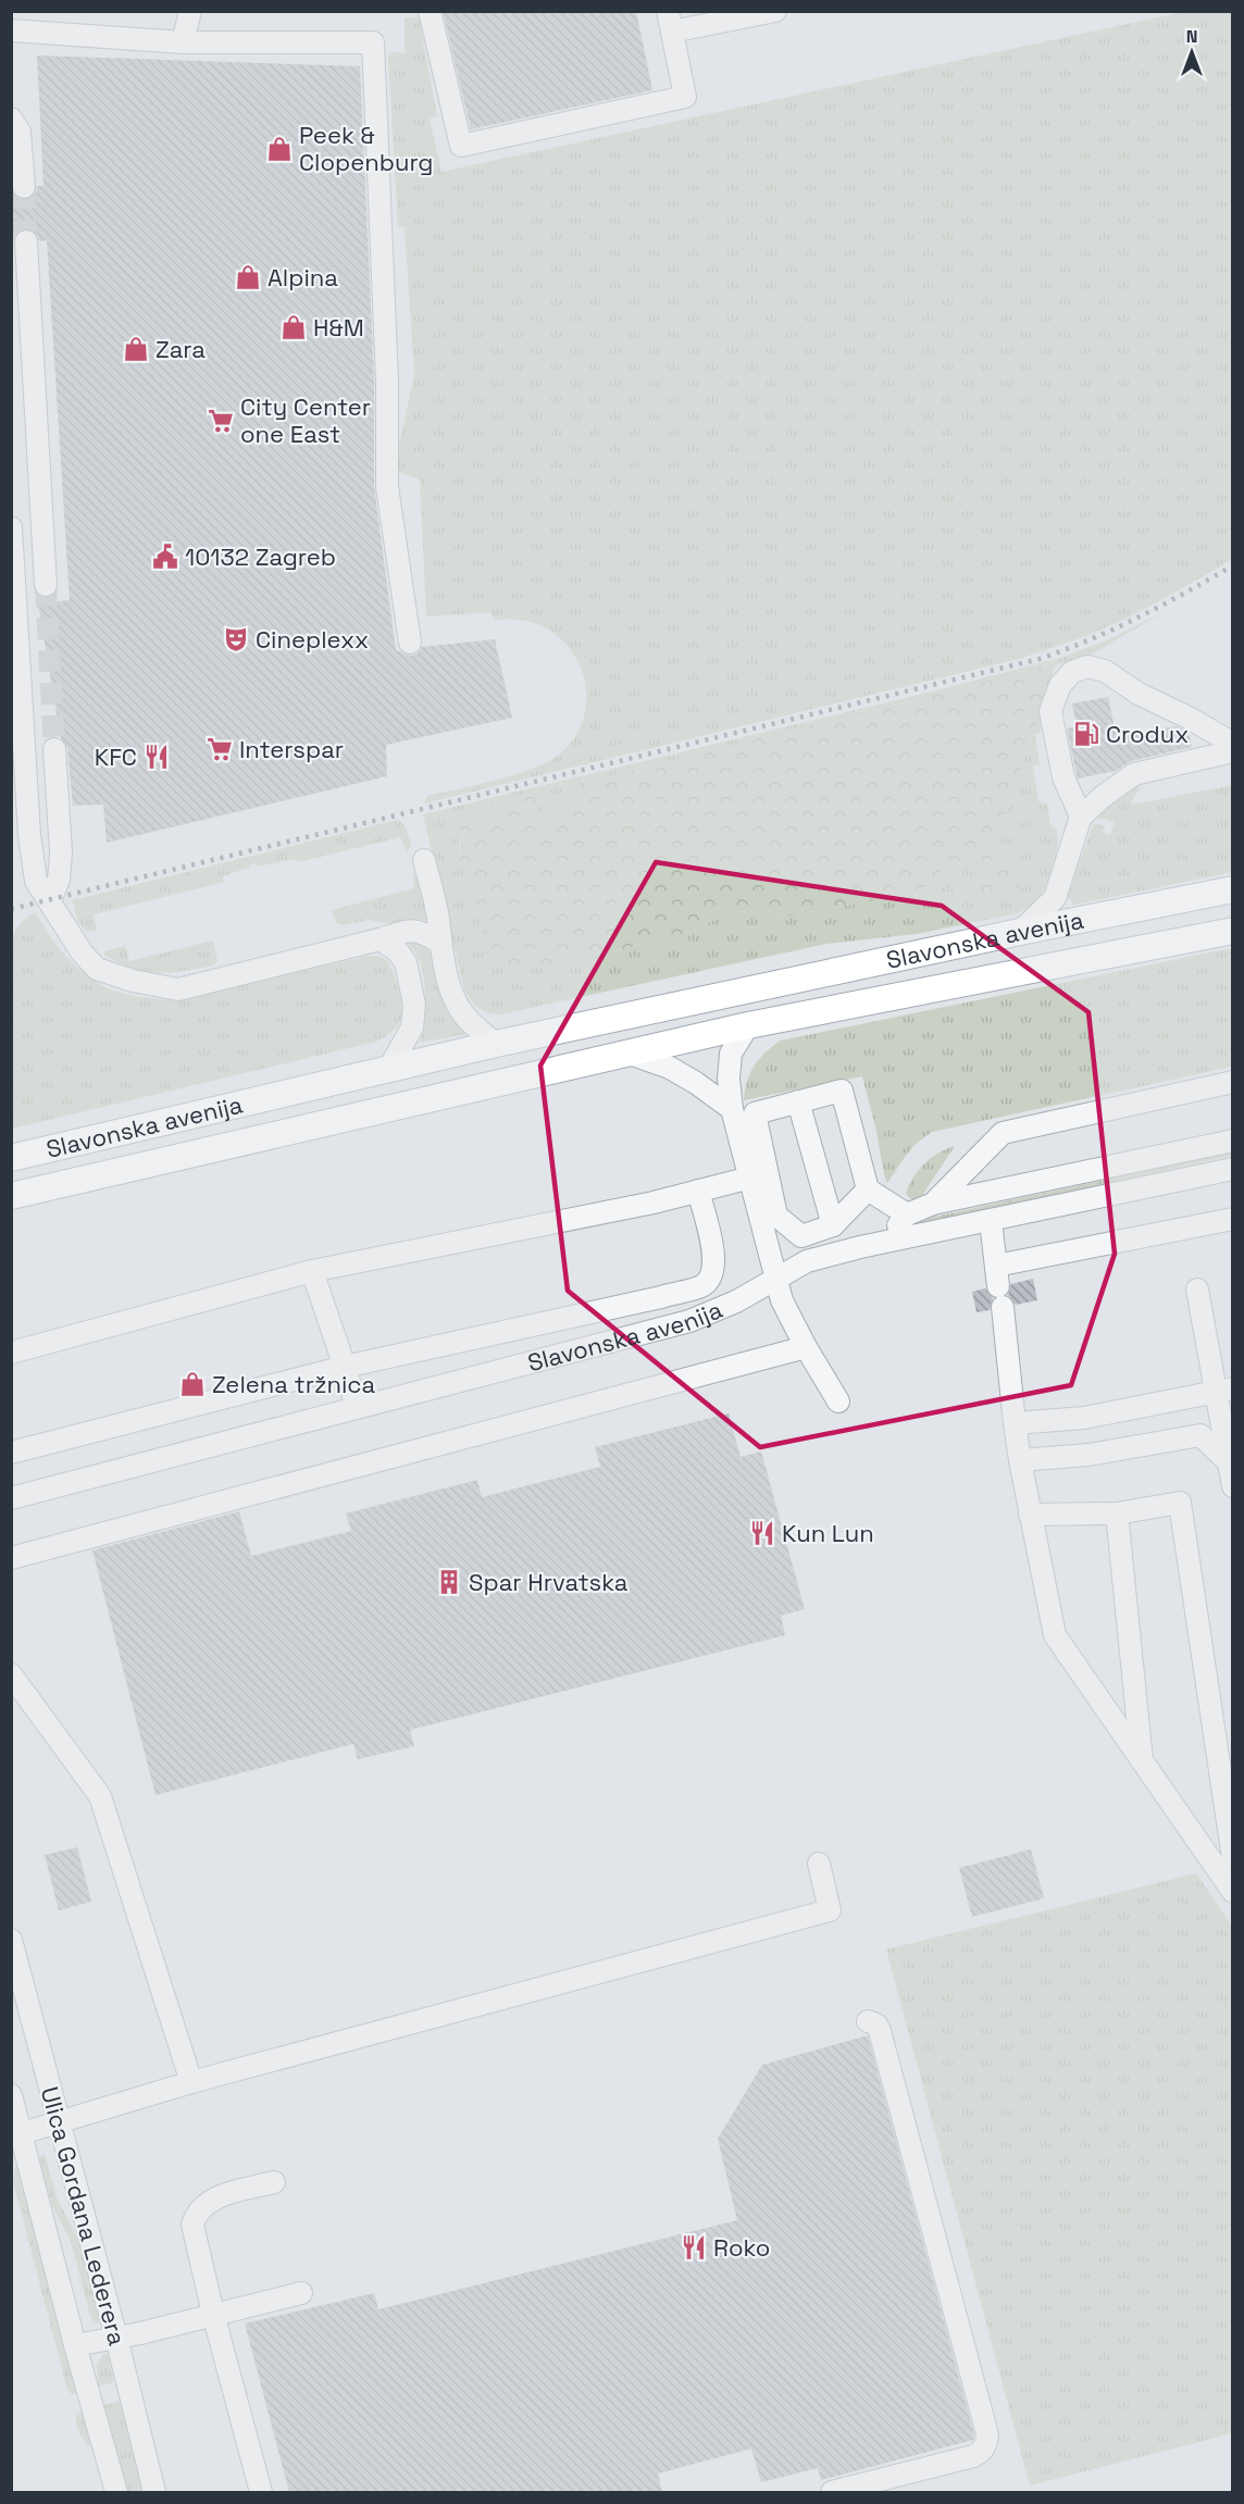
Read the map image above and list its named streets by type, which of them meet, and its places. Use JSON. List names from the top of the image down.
{
  "streets": {
    "main road": ["Slavonska avenija"],
    "street": ["Ulica Gordana Lederera"]
  },
  "places": {
    "shop": [
      "Peek & Clopenburg",
      "Alpina",
      "H&M",
      "Zara",
      "Zelena tržnica"
    ],
    "supermarket": ["City Center one East", "Interspar"],
    "public building": ["10132 Zagreb"],
    "theatre": ["Cineplexx"],
    "fuel station": ["Crodux"],
    "restaurant": ["KFC", "Kun Lun", "Roko"],
    "building": ["Spar Hrvatska"]
  },
  "north": "top"
}
